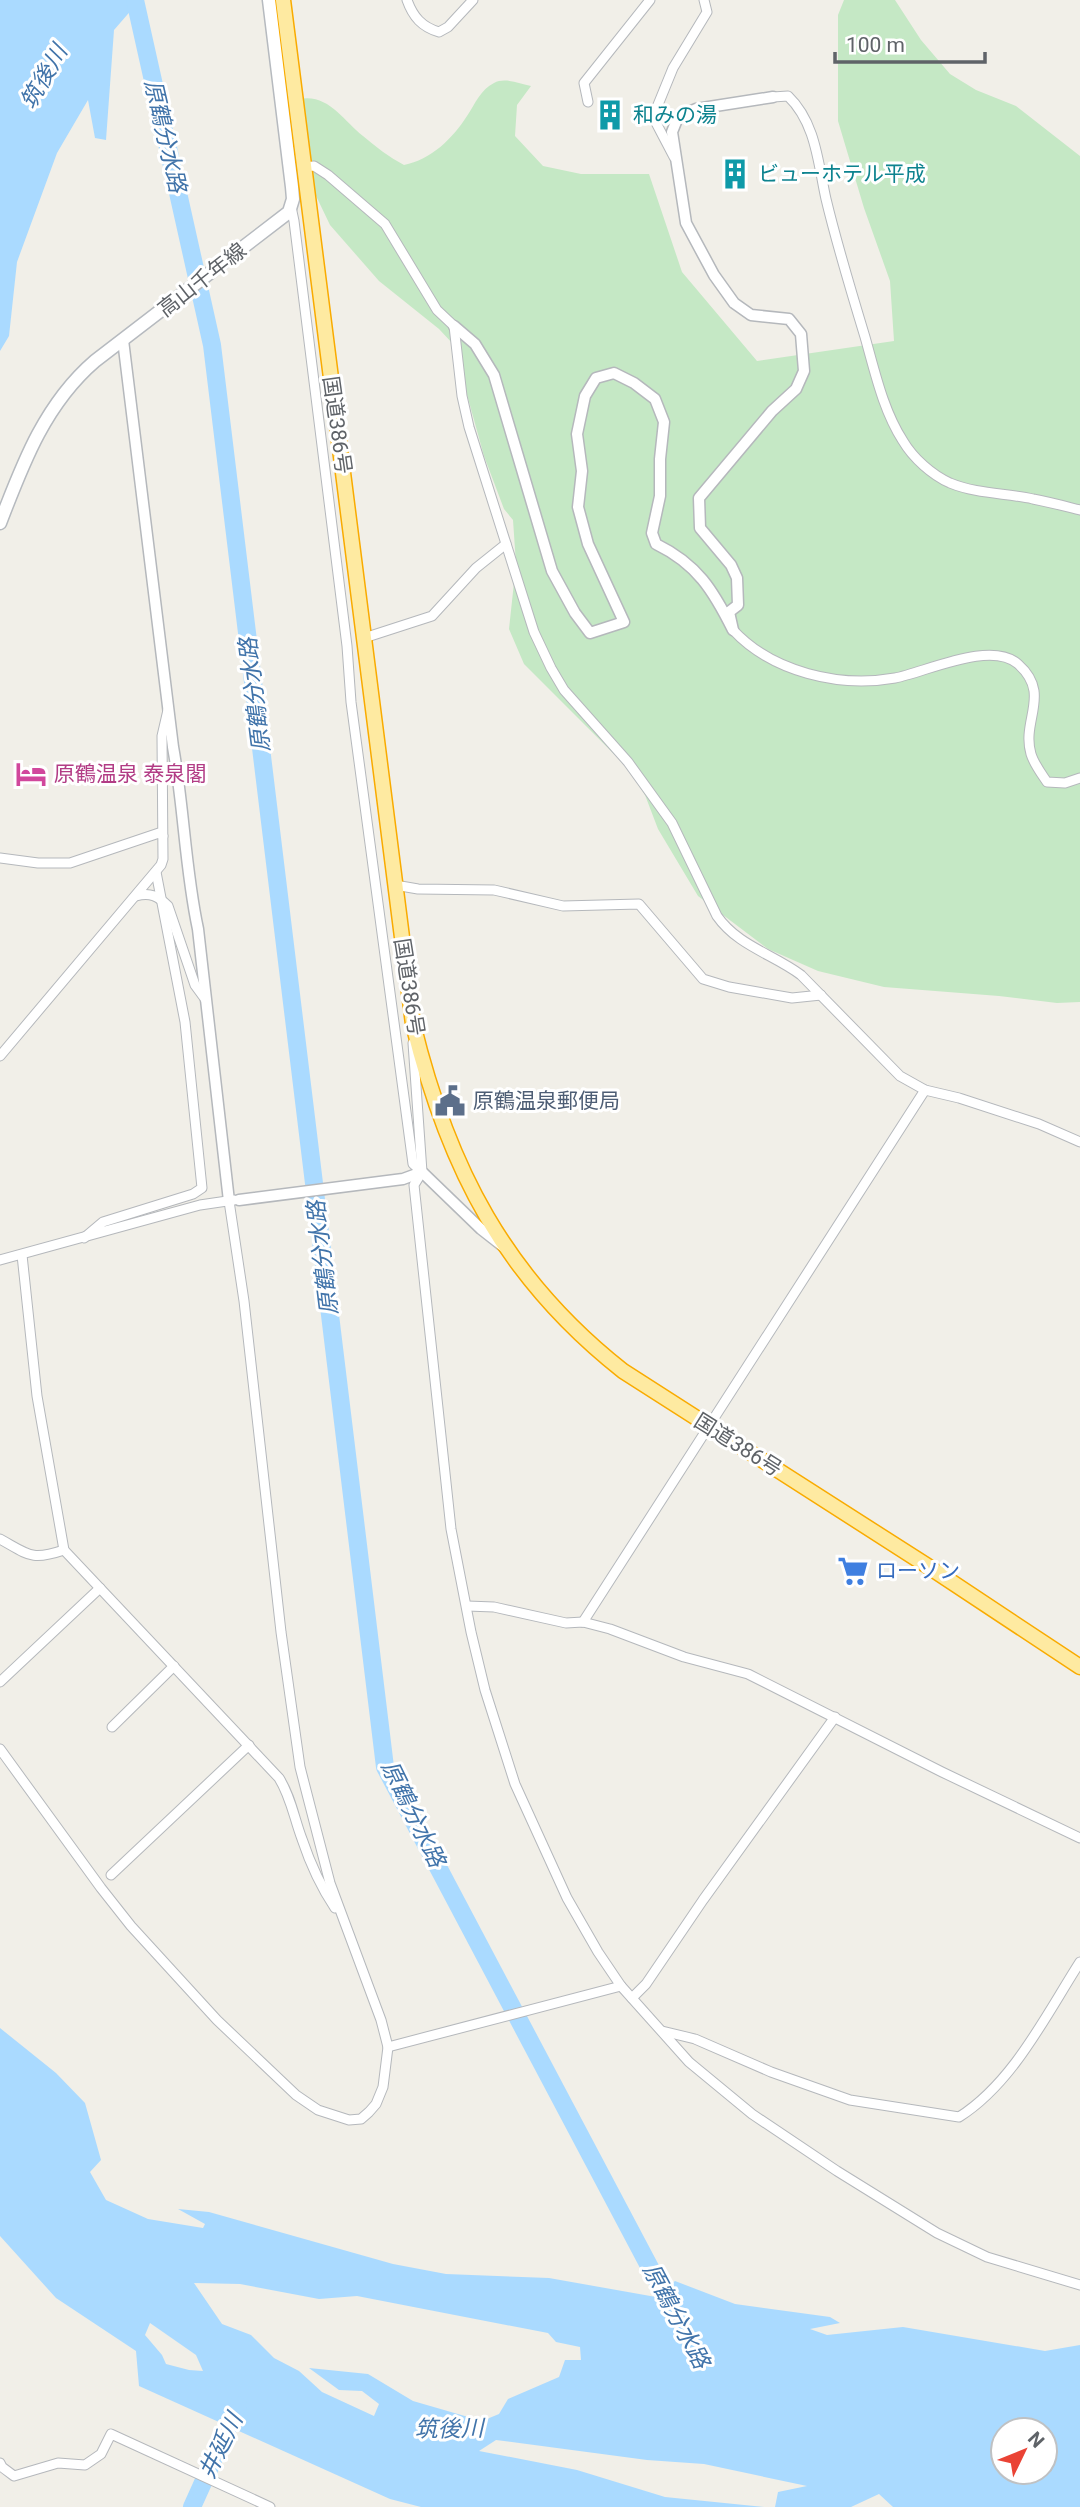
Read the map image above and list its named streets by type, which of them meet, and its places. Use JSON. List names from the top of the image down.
{
  "streets": {
    "highway": ["国道386号"],
    "main road": ["高山千年線"]
  },
  "water": ["筑後川", "原鶴分水路", "井延川"],
  "places": {
    "building": ["和みの湯", "ビューホテル平成"],
    "hotel": ["原鶴温泉 泰泉閣"],
    "public building": ["原鶴温泉郵便局"],
    "supermarket": ["ローソン"]
  },
  "scale_bar": "100 m",
  "north": "top right"
}
